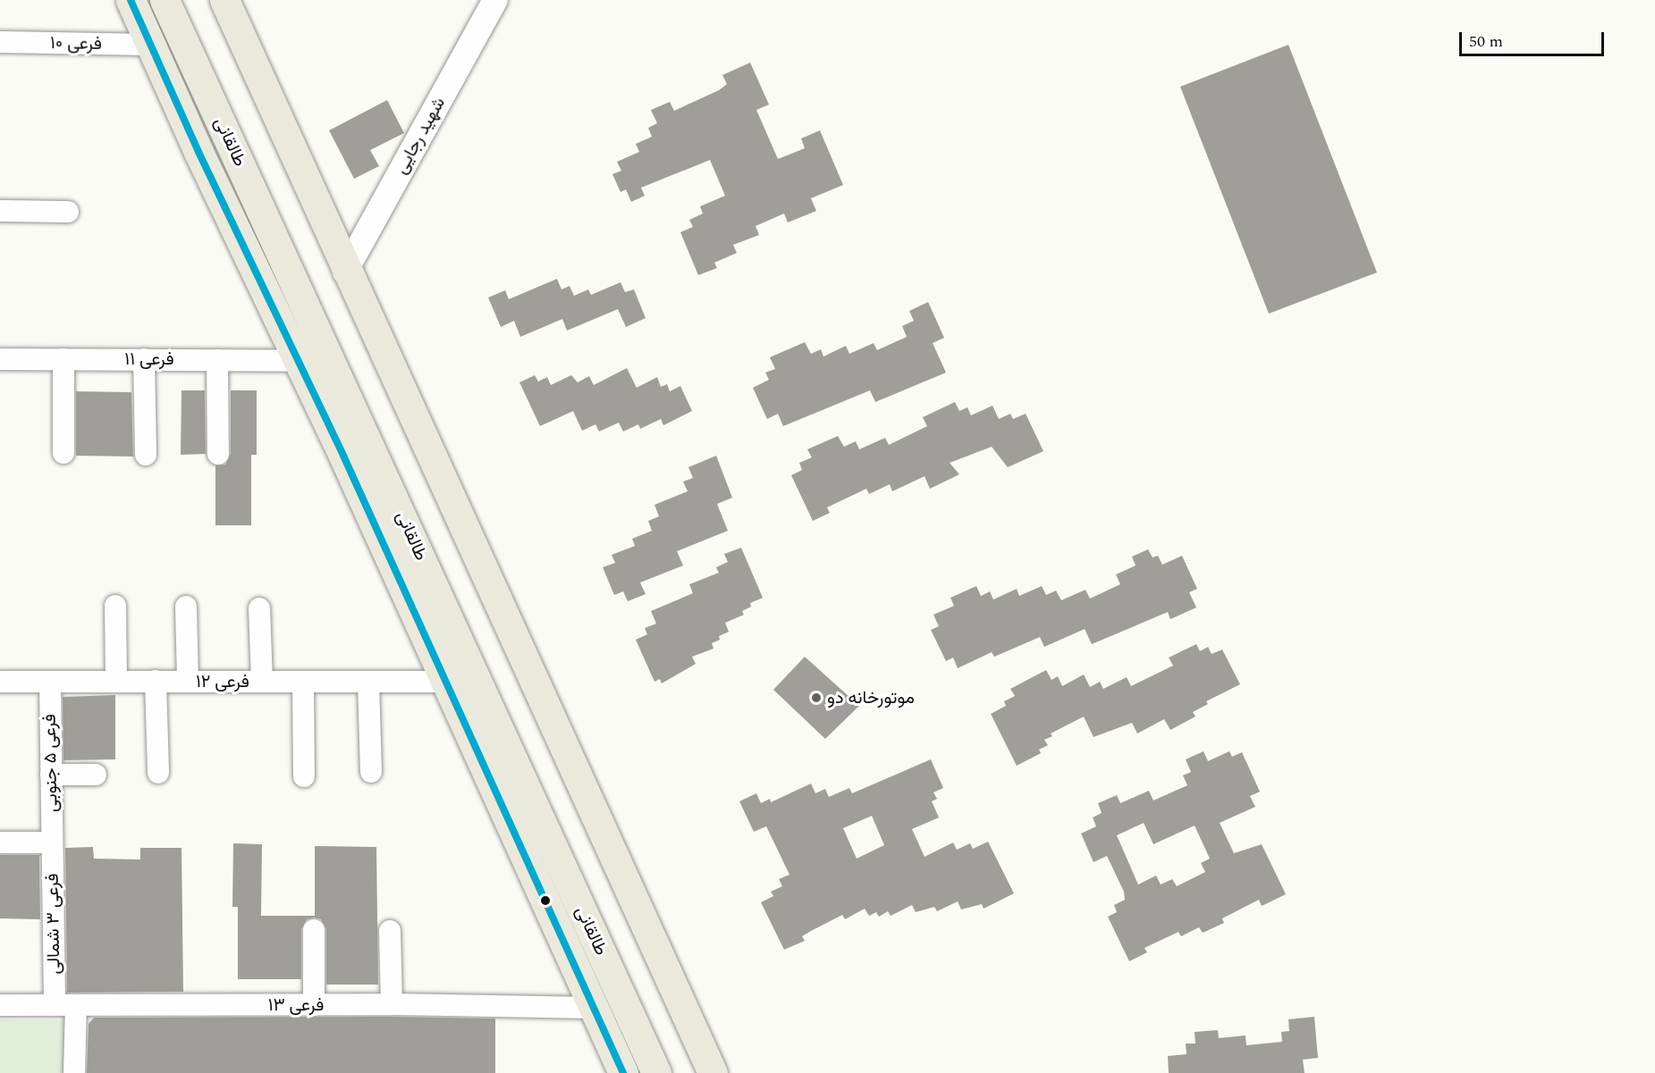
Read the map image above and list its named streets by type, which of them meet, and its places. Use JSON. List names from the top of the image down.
{
  "streets": {
    "main road": ["طالقانی"],
    "street": [
      "فرعی ۱۰",
      "شهید رجایی",
      "فرعی ۱۱",
      "فرعی ۱۲",
      "فرعی ۵ جنوبی",
      "فرعی ۳ شمالی",
      "فرعی ۱۳"
    ]
  },
  "crossings": [
    ["فرعی ۱۲", "فرعی ۵ جنوبی"],
    ["فرعی ۵ جنوبی", "فرعی ۳ شمالی"],
    ["فرعی ۳ شمالی", "فرعی ۱۳"]
  ],
  "places": ["موتورخانه دو"],
  "scale_bar": "50 m"
}
